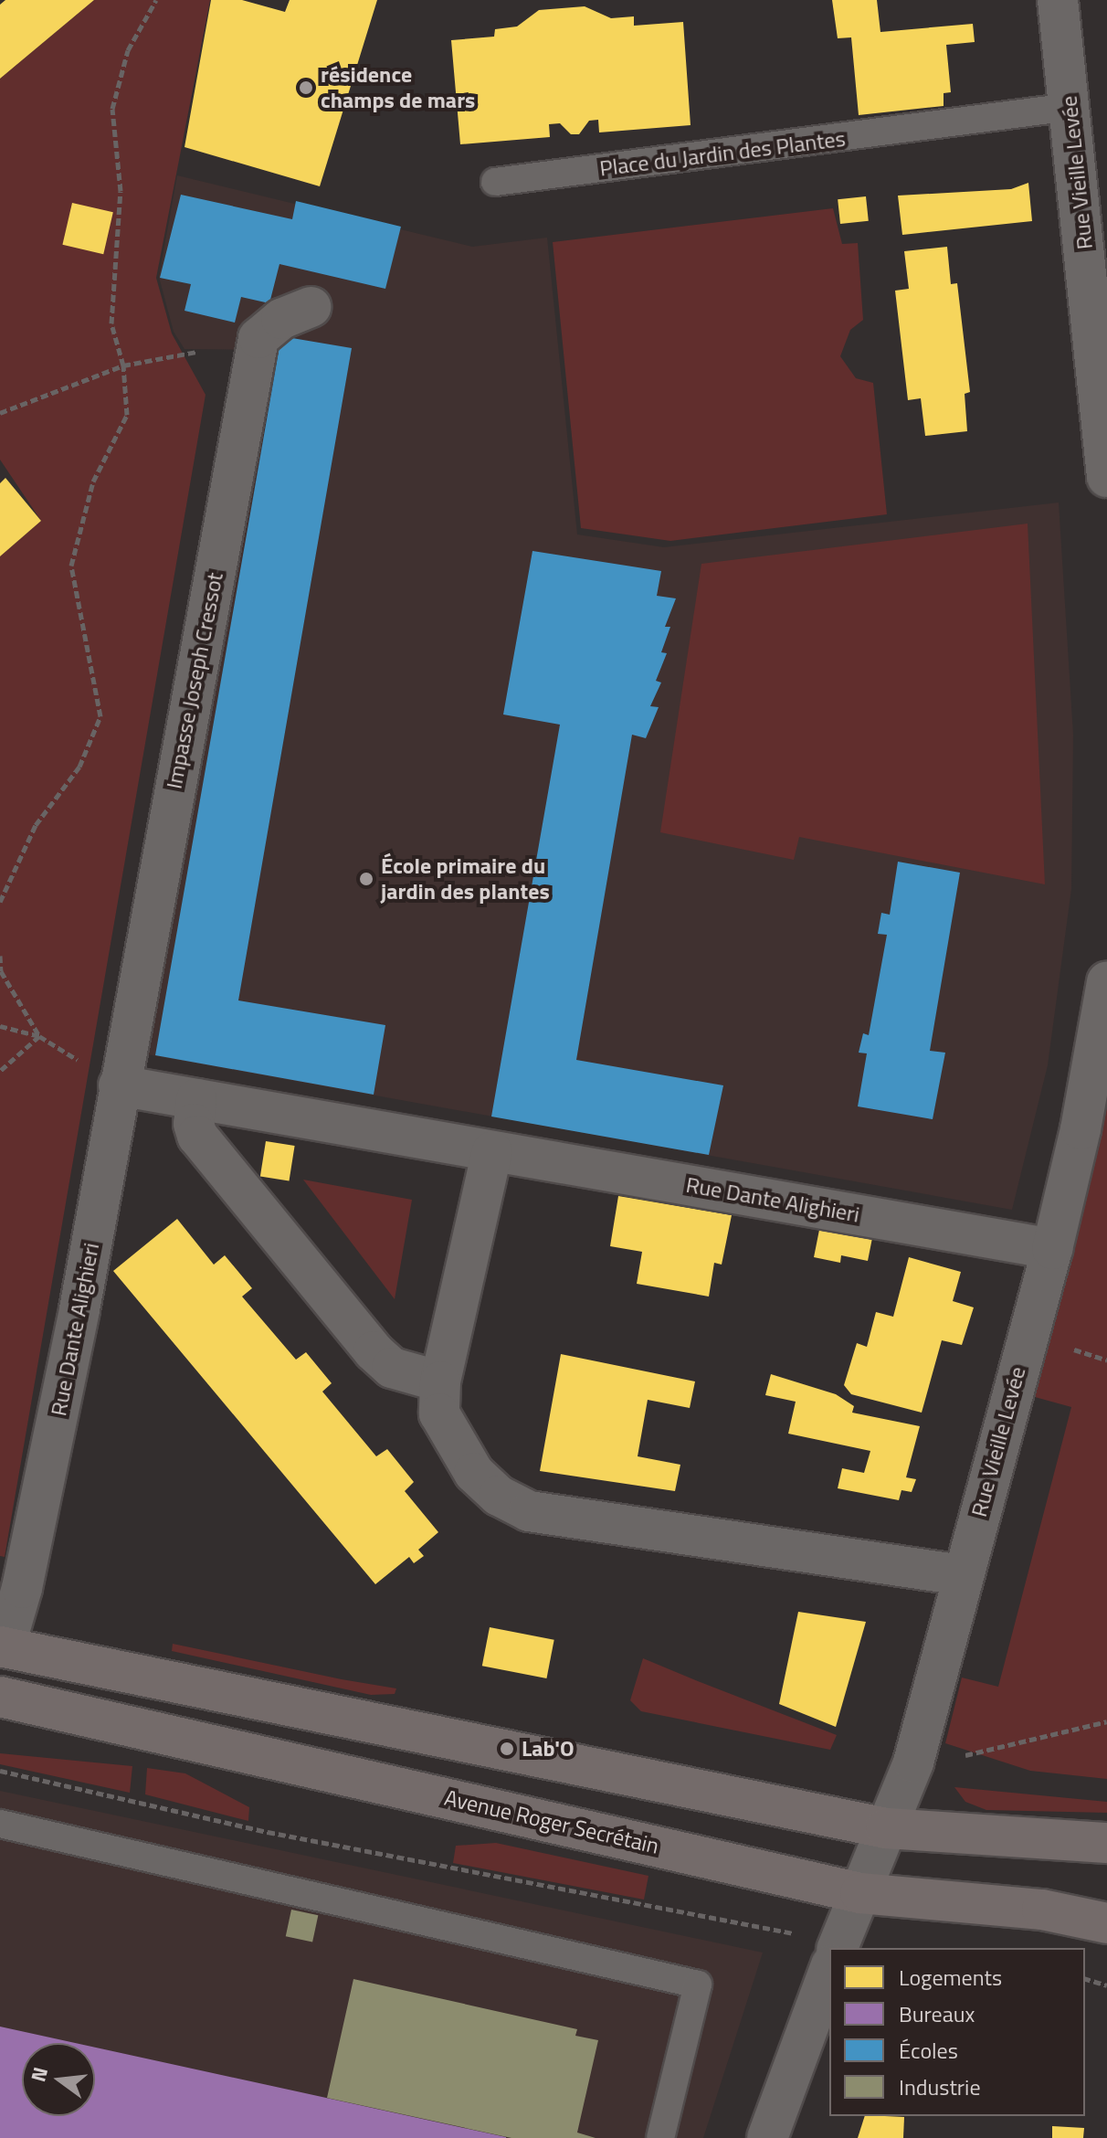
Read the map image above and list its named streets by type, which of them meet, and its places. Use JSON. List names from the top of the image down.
{
  "streets": {
    "main road": ["Avenue Roger Secrétain"],
    "street": ["Rue Vieille Levée", "Impasse Joseph Cressot", "Rue Dante Alighieri"],
    "lane": ["Place du Jardin des Plantes"]
  },
  "crossings": [
    ["Place du Jardin des Plantes", "Rue Vieille Levée"],
    ["Rue Vieille Levée", "Rue Dante Alighieri"],
    ["Rue Vieille Levée", "Avenue Roger Secrétain"],
    ["Impasse Joseph Cressot", "Rue Dante Alighieri"]
  ],
  "places": ["résidence champs de mars", "École primaire du jardin des plantes", "Lab'O"],
  "legend": [
    "Logements",
    "Bureaux",
    "Écoles",
    "Industrie"
  ],
  "north": "left"
}
